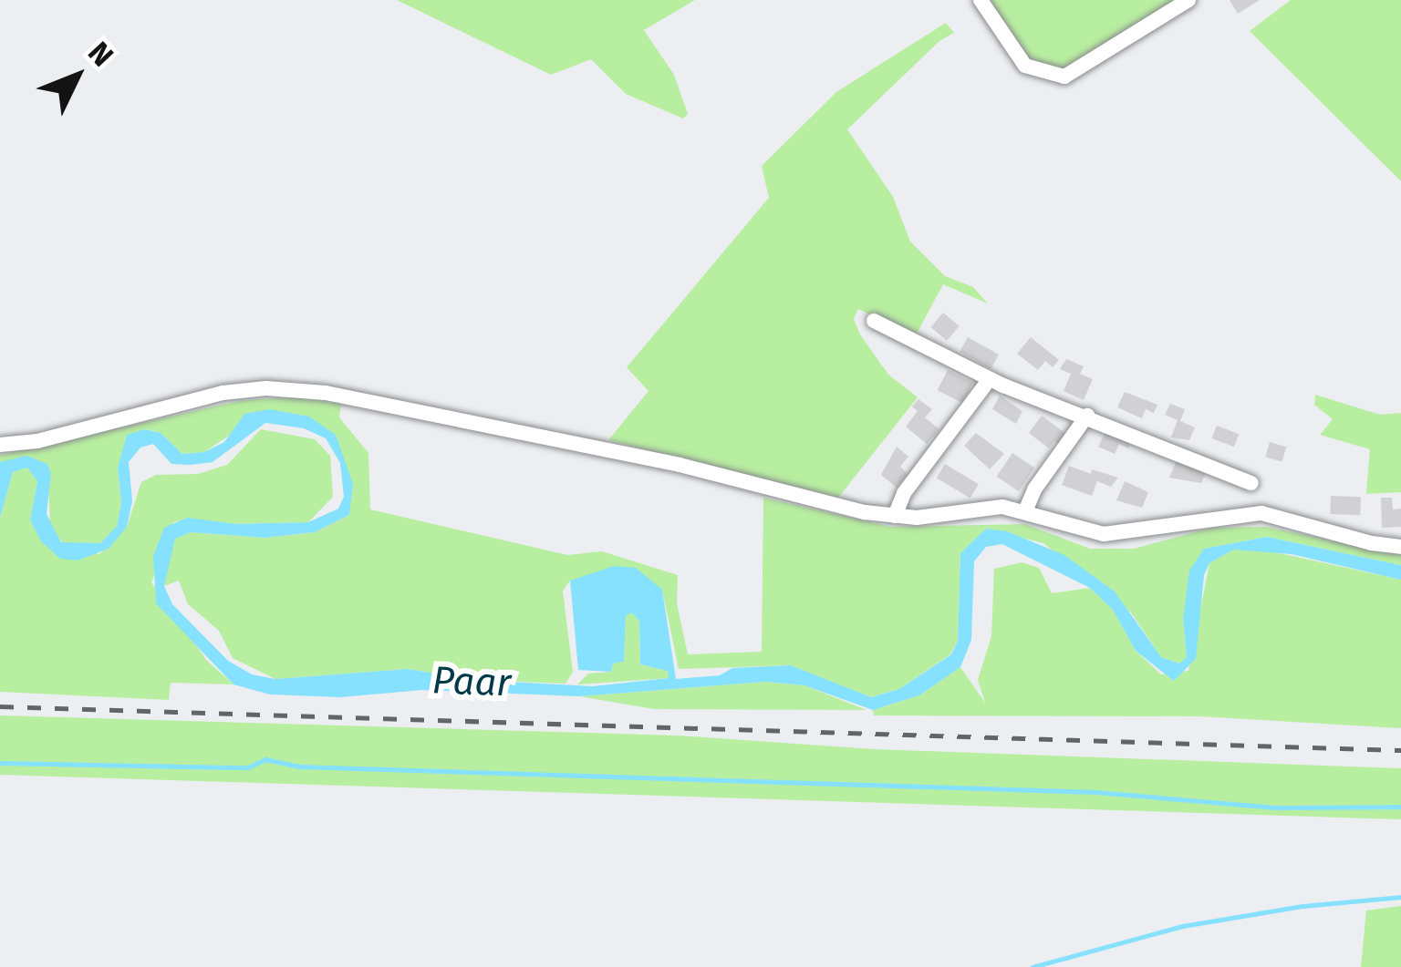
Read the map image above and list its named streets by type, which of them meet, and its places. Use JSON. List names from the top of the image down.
{
  "water": ["Paar"],
  "north": "top right"
}
